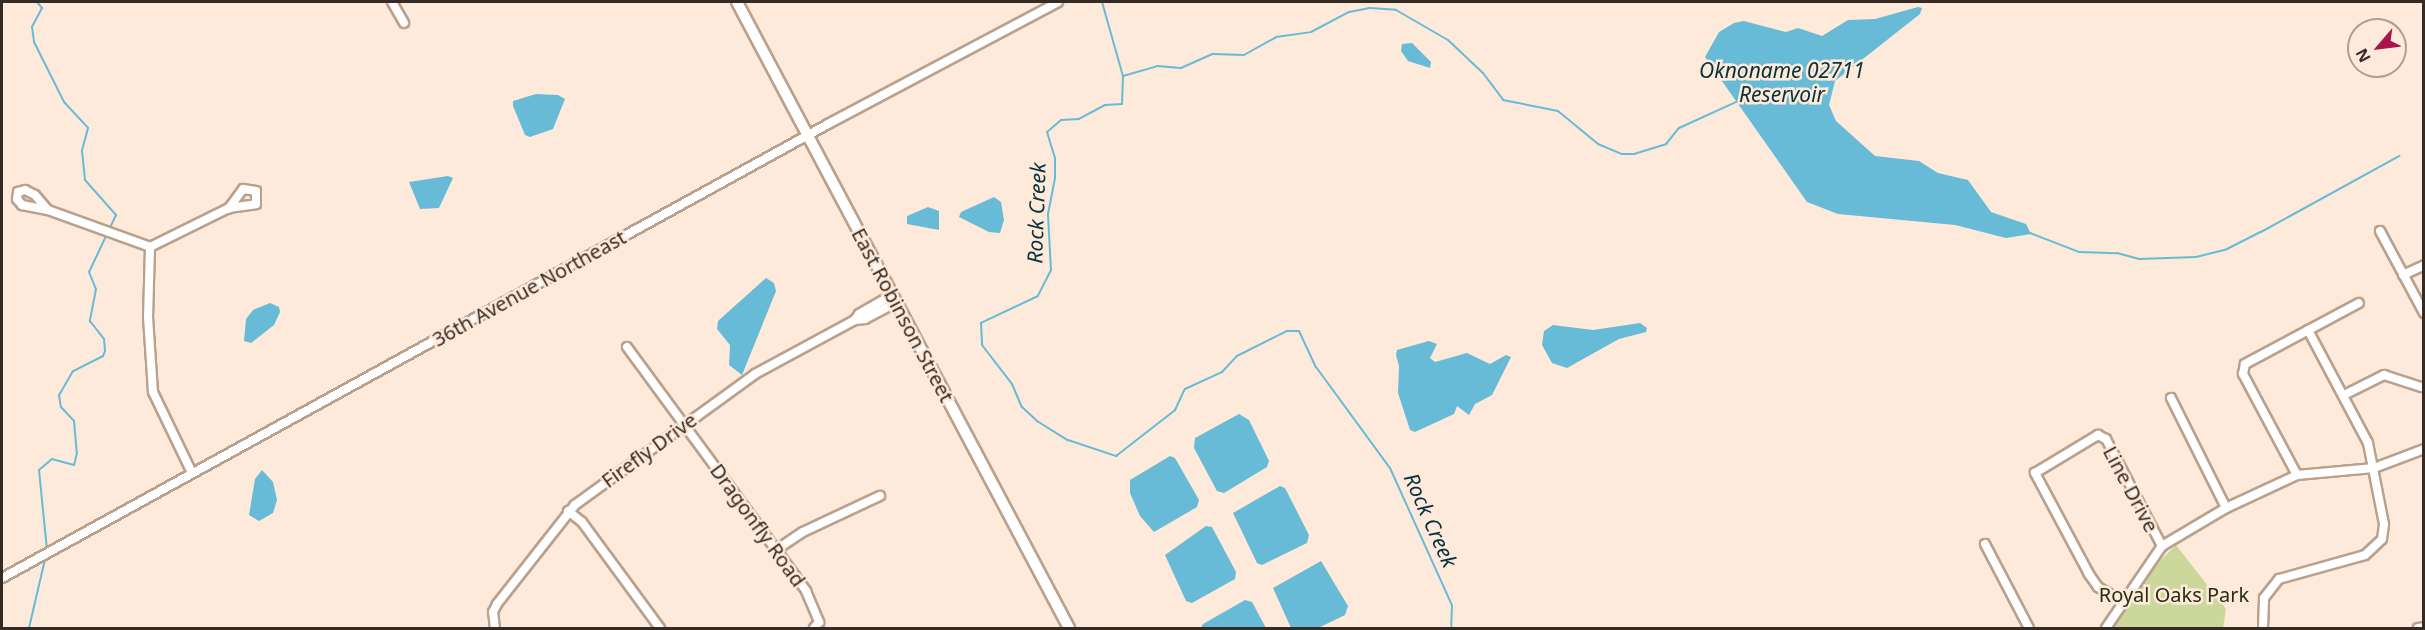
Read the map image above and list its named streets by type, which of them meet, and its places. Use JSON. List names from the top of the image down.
{
  "streets": {
    "street": [
      "36th Avenue Northeast",
      "East Robinson Street",
      "Firefly Drive",
      "Line Drive",
      "Dragonfly Road"
    ]
  },
  "crossings": [
    ["36th Avenue Northeast", "East Robinson Street"],
    ["East Robinson Street", "Firefly Drive"],
    ["Firefly Drive", "Dragonfly Road"]
  ],
  "water": ["Oknoname 02711 Reservoir", "Rock Creek"],
  "parks": ["Royal Oaks Park"],
  "north": "bottom left"
}
